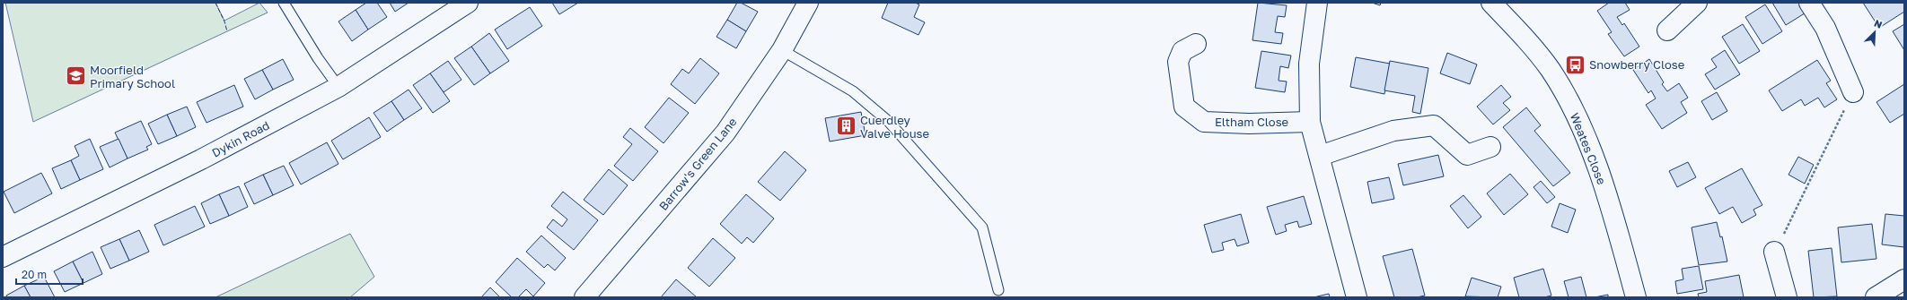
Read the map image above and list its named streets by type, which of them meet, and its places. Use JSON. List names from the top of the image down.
{
  "streets": {
    "street": [
      "Eltham Close",
      "Dykin Road",
      "Weates Close",
      "Barrow's Green Lane"
    ]
  },
  "places": {
    "bus stop": ["Snowberry Close"],
    "school or university": ["Moorfield Primary School"],
    "building": ["Cuerdley Valve House"]
  },
  "scale_bar": "20 m",
  "north": "top right"
}
